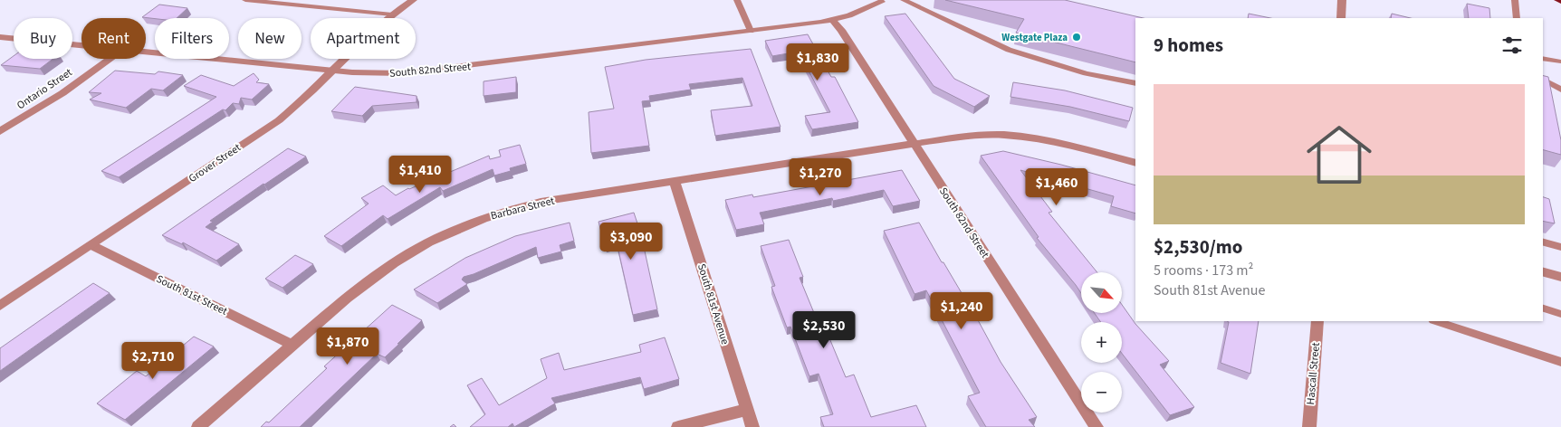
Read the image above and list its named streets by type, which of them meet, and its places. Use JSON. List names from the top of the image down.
{
  "streets": {
    "street": [
      "South 82nd Street",
      "Ontario Street",
      "Grover Street",
      "Barbara Street",
      "South 81st Street",
      "South 81st Avenue",
      "Hascall Street"
    ]
  },
  "crossings": [
    ["South 82nd Street", "Grover Street"],
    ["South 82nd Street", "Barbara Street"],
    ["Grover Street", "South 81st Street"],
    ["Barbara Street", "South 81st Street"],
    ["Barbara Street", "South 81st Avenue"]
  ],
  "places": ["Westgate Plaza"],
  "north": "bottom right",
  "page": {
    "chip": [
      "Buy",
      "Rent",
      "Filters",
      "New",
      "Apartment"
    ],
    "heading": "9 homes",
    "price": [
      "$1,830",
      "$1,410",
      "$1,270",
      "$1,460",
      "$3,090",
      "$1,240",
      "$2,530",
      "$1,870",
      "$2,710"
    ],
    "list": [
      {
        "name": "$2,530/mo",
        "note": "5 rooms · 173 m² · South 81st Avenue"
      }
    ],
    "map_buttons": ["+", "−"]
  }
}
